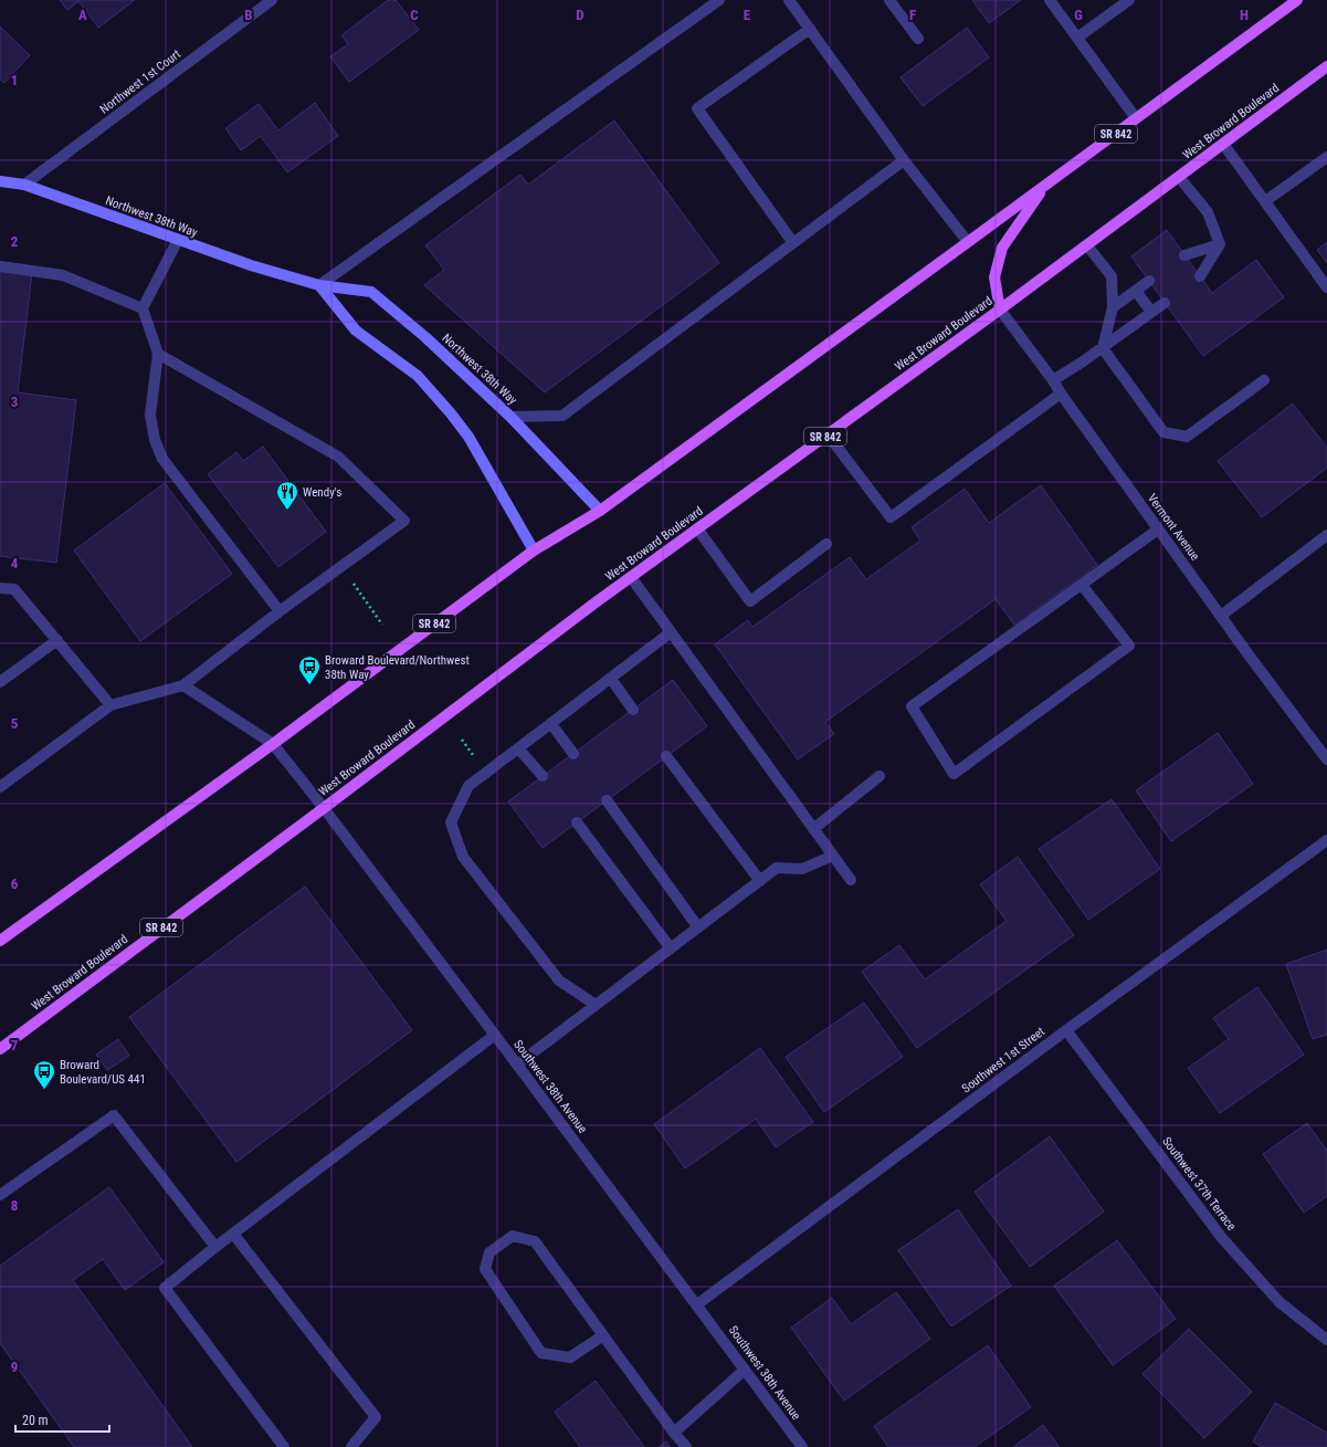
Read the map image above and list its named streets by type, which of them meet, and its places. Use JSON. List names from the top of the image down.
{
  "streets": {
    "main road": ["West Broward Boulevard", "SR 842"],
    "street": [
      "Northwest 1st Court",
      "Northwest 38th Way",
      "Vermont Avenue",
      "Southwest 1st Street",
      "Southwest 38th Avenue",
      "Southwest 37th Terrace"
    ]
  },
  "crossings": [
    ["Northwest 1st Court", "Northwest 38th Way"],
    ["West Broward Boulevard", "Vermont Avenue"],
    ["West Broward Boulevard", "Southwest 38th Avenue"],
    ["SR 842", "Northwest 38th Way"],
    ["SR 842", "Southwest 38th Avenue"],
    ["Southwest 1st Street", "Southwest 38th Avenue"],
    ["Southwest 1st Street", "Southwest 37th Terrace"]
  ],
  "places": {
    "restaurant": ["Wendy's"],
    "bus stop": ["Broward Boulevard/Northwest 38th Way", "Broward Boulevard/US 441"]
  },
  "scale_bar": "20 m",
  "grid": {
    "columns": [
      "A",
      "B",
      "C",
      "D",
      "E",
      "F",
      "G",
      "H"
    ],
    "rows": [
      "1",
      "2",
      "3",
      "4",
      "5",
      "6",
      "7",
      "8",
      "9"
    ]
  }
}
